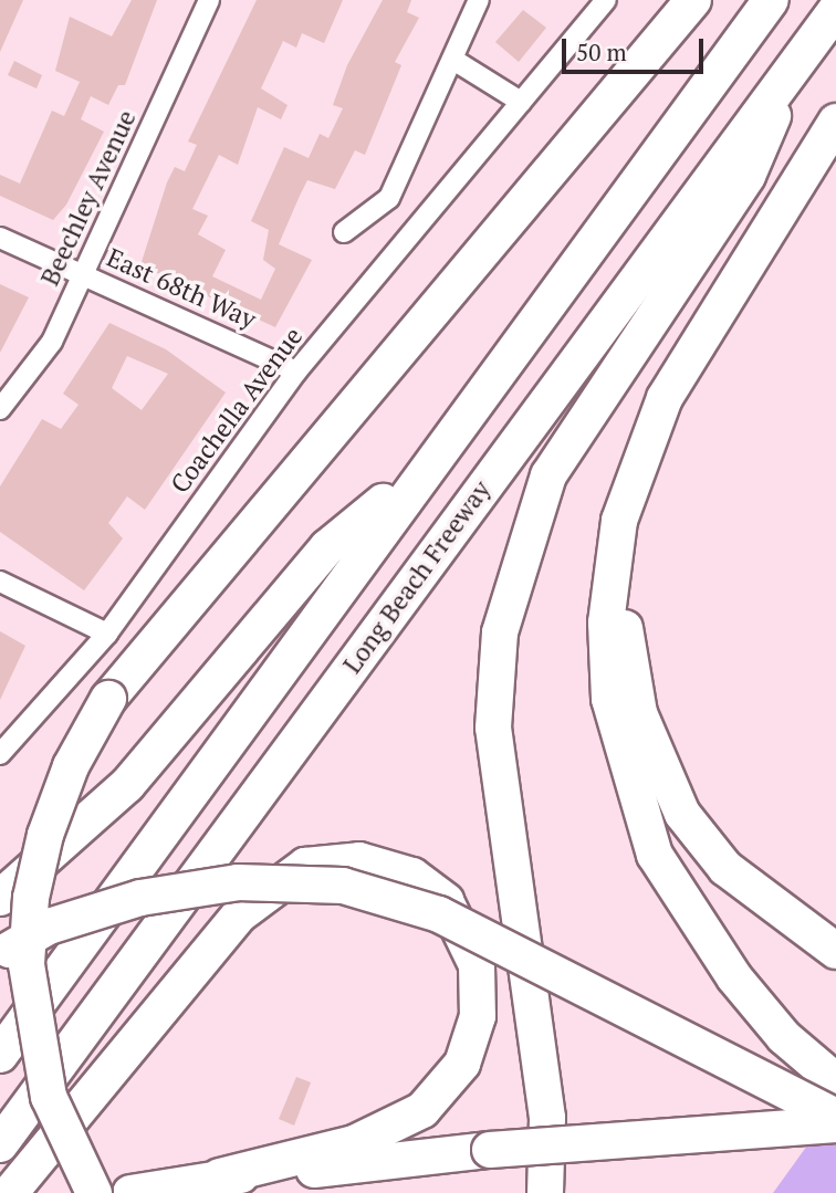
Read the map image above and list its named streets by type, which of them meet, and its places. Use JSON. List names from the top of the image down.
{
  "streets": {
    "highway": ["Long Beach Freeway"],
    "street": ["Beechley Avenue", "East 68th Way", "Coachella Avenue"]
  },
  "crossings": [
    ["Beechley Avenue", "East 68th Way"],
    ["East 68th Way", "Coachella Avenue"]
  ],
  "scale_bar": "50 m"
}
